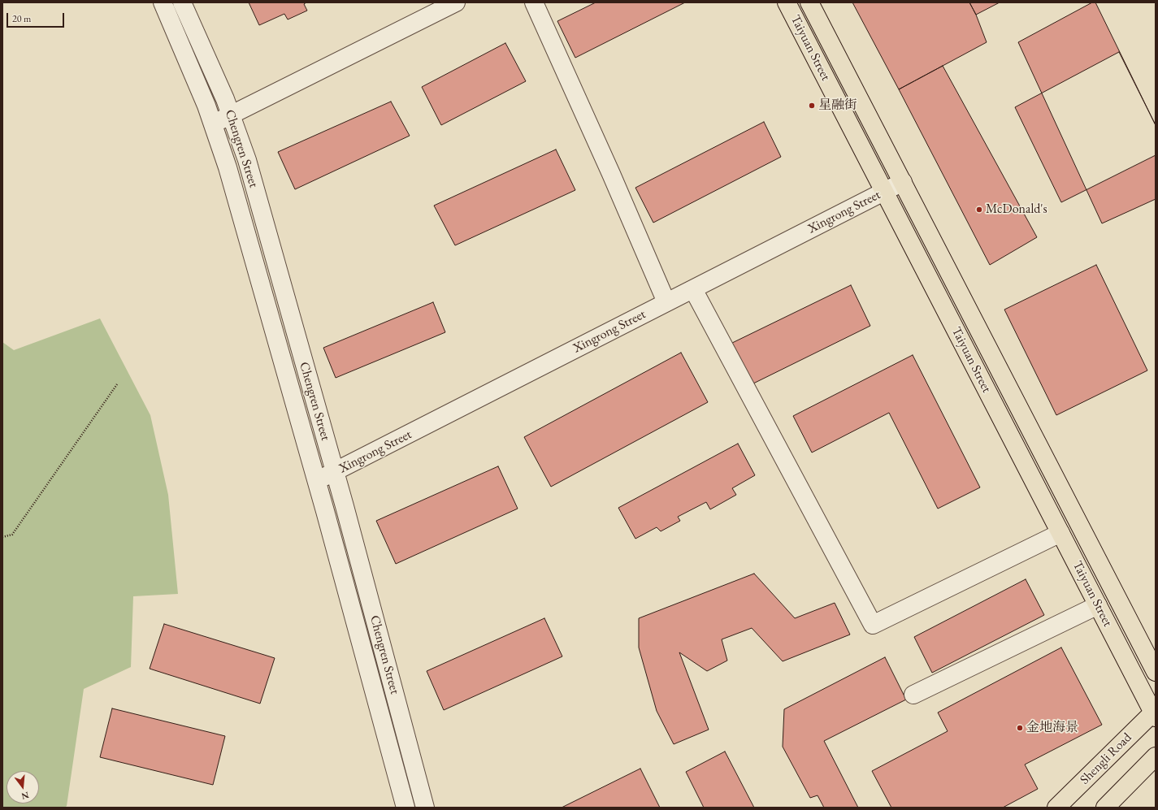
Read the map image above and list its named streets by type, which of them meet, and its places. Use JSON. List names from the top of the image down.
{
  "streets": {
    "main road": ["Taiyuan Street", "Shengli Road"],
    "street": ["Chengren Street", "Xingrong Street"]
  },
  "crossings": [
    ["Taiyuan Street", "Xingrong Street"],
    ["Taiyuan Street", "Shengli Road"],
    ["Chengren Street", "Xingrong Street"]
  ],
  "places": ["星融街", "McDonald's", "金地海景"],
  "scale_bar": "20 m",
  "north": "bottom"
}
